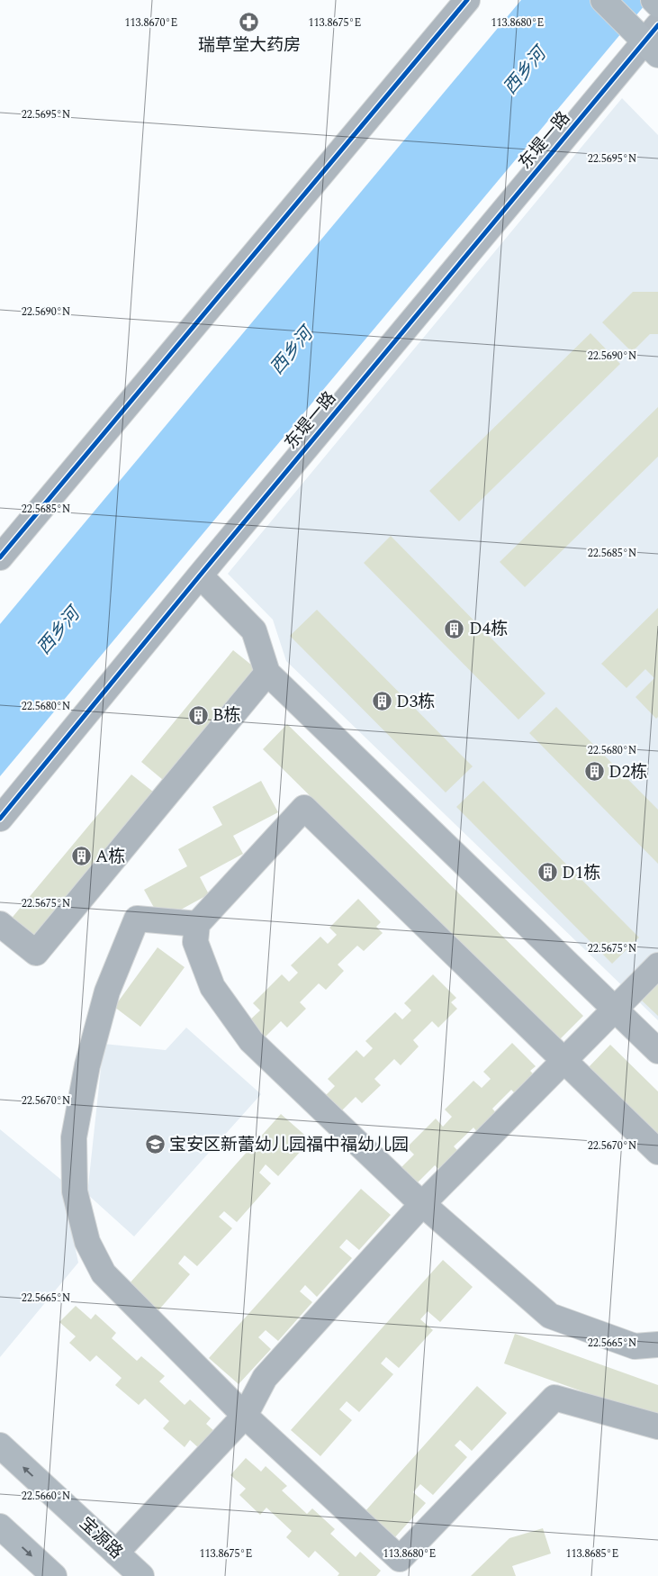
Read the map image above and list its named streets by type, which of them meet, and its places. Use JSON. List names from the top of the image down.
{
  "streets": {
    "main road": ["宝源路"],
    "street": ["东堤一路"]
  },
  "water": ["西乡河"],
  "places": {
    "pharmacy": ["瑞草堂大药房"],
    "building": [
      "D4栋",
      "D3栋",
      "B栋",
      "D2栋",
      "A栋",
      "D1栋"
    ],
    "school or university": ["宝安区新蕾幼儿园福中福幼儿园"]
  },
  "coordinates": [
    "113.8670°E",
    "113.8675°E",
    "113.8680°E",
    "22.5695°N",
    "22.5690°N",
    "22.5685°N",
    "22.5680°N",
    "22.5675°N",
    "22.5670°N",
    "22.5665°N",
    "22.5660°N",
    "113.8685°E"
  ]
}
